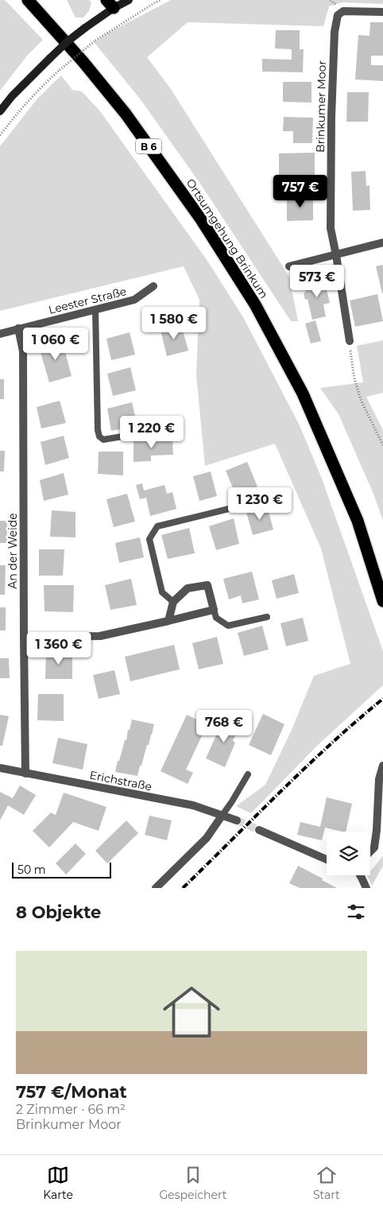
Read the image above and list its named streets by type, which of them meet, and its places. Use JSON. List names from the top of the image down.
{
  "streets": {
    "highway": ["B 6", "Ortsumgehung Brinkum"],
    "street": [
      "Brinkumer Moor",
      "Leester Straße",
      "An der Weide",
      "Erichstraße"
    ]
  },
  "crossings": [
    ["Leester Straße", "An der Weide"],
    ["An der Weide", "Erichstraße"]
  ],
  "scale_bar": "50 m",
  "page": {
    "price": [
      "757 €",
      "573 €",
      "1 580 €",
      "1 060 €",
      "1 220 €",
      "1 230 €",
      "1 360 €",
      "768 €"
    ],
    "scale": "50 m",
    "heading": "8 Objekte",
    "list": [
      {
        "name": "757 €/Monat",
        "note": "2 Zimmer · 66 m² · Brinkumer Moor"
      }
    ],
    "tabs": ["Karte", "Gespeichert", "Start"]
  }
}
